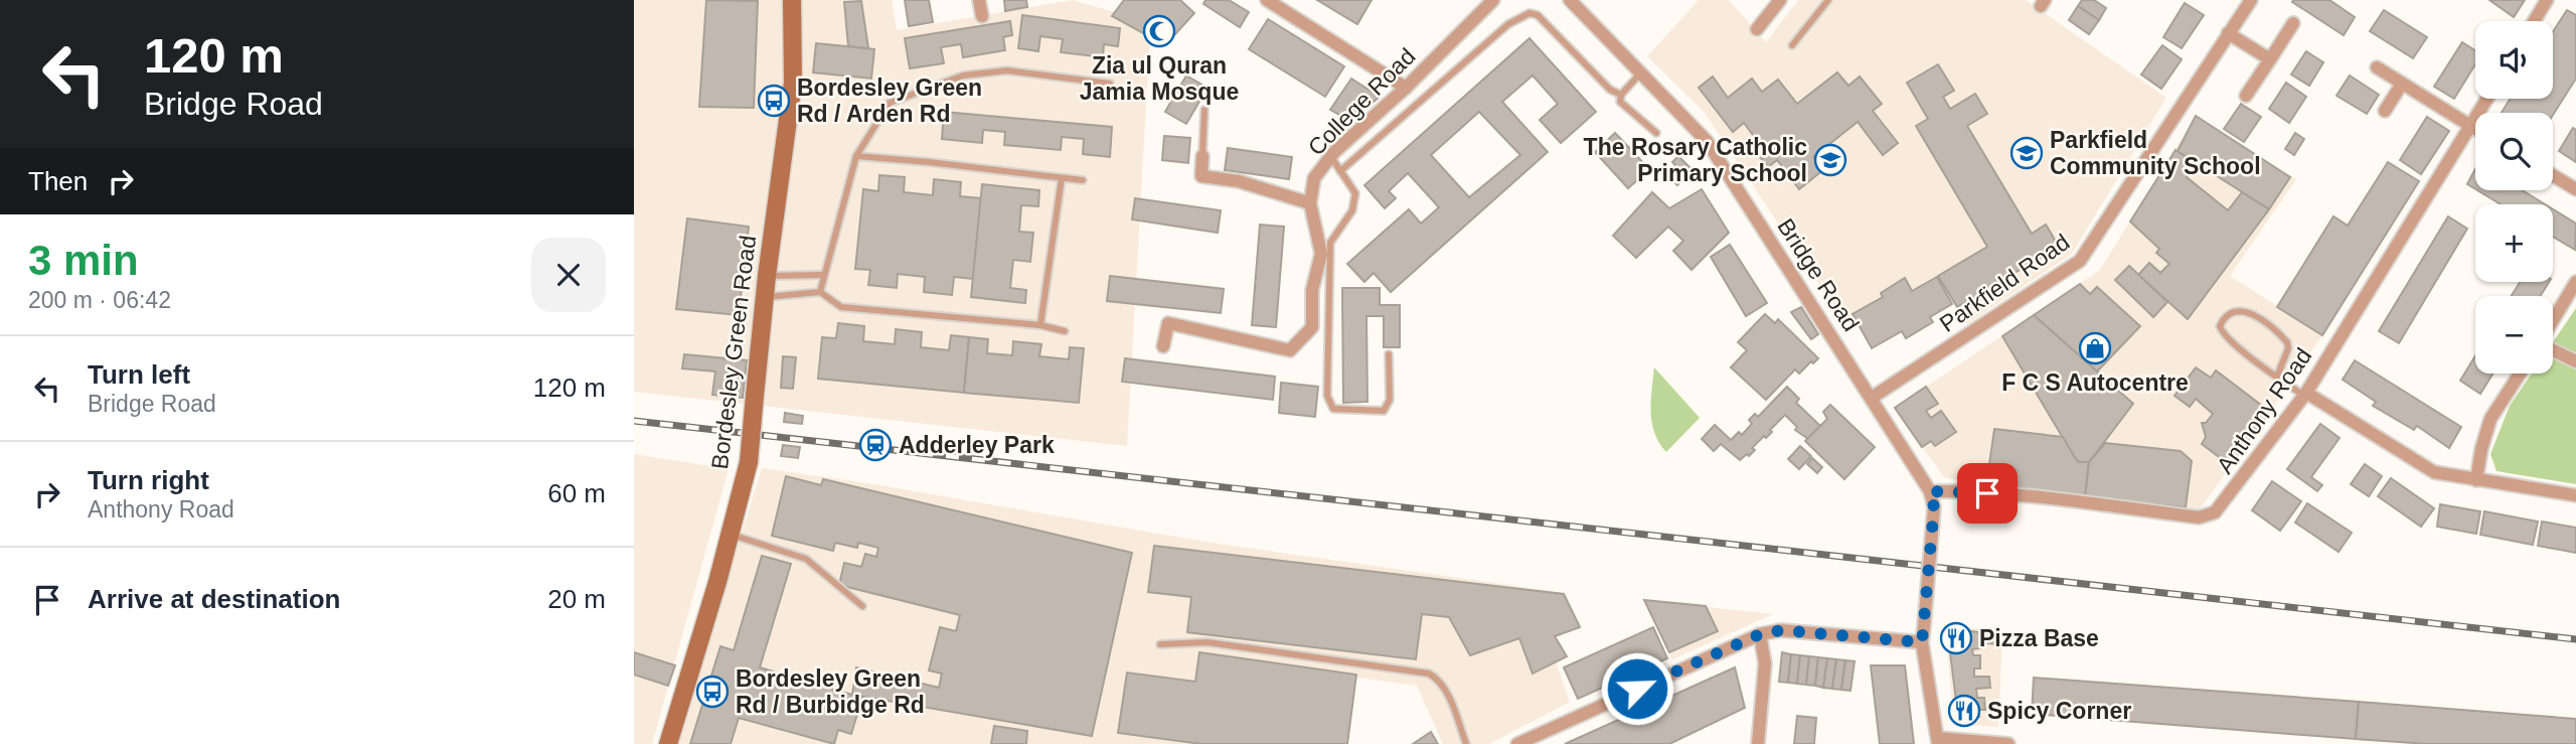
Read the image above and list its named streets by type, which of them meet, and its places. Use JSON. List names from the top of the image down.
{
  "streets": {
    "main road": ["Bordesley Green Road"],
    "street": [
      "College Road",
      "Bridge Road",
      "Parkfield Road",
      "Anthony Road"
    ]
  },
  "crossings": [
    ["Bridge Road", "Parkfield Road"],
    ["Bridge Road", "Anthony Road"]
  ],
  "places": {
    "mosque": ["Zia ul Quran Jamia Mosque"],
    "bus stop": ["Bordesley Green Rd / Arden Rd", "Bordesley Green Rd / Burbidge Rd"],
    "school or university": ["Parkfield Community School", "The Rosary Catholic Primary School"],
    "shop": ["F C S Autocentre"],
    "station": ["Adderley Park"],
    "restaurant": ["Pizza Base", "Spicy Corner"]
  },
  "page": {
    "turn": ["120 m", "Bridge Road"],
    "map_buttons": ["+", "−"],
    "then": "Then",
    "heading": ["3 min", "200 m · 06:42"],
    "list": [
      {
        "name": "Turn left",
        "note": "Bridge Road",
        "value": "120 m"
      },
      {
        "name": "Turn right",
        "note": "Anthony Road",
        "value": "60 m"
      },
      {
        "name": "Arrive at destination",
        "value": "20 m"
      }
    ]
  }
}
